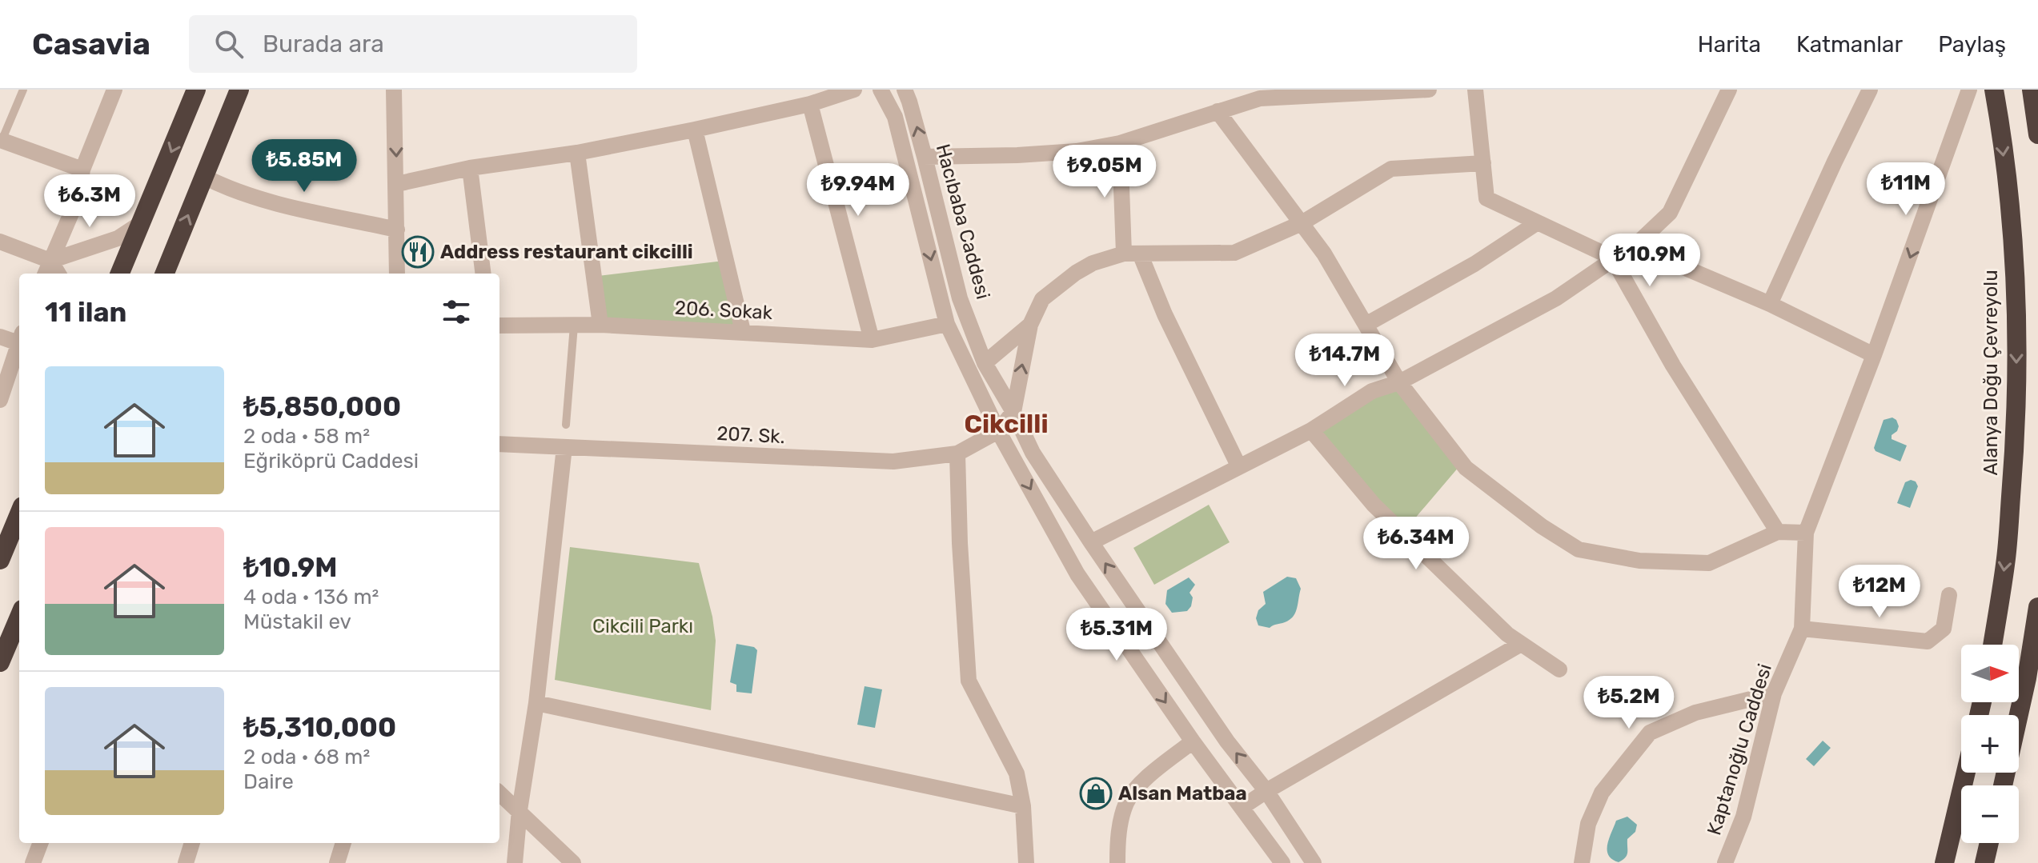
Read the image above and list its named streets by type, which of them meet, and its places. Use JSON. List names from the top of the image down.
{
  "streets": {
    "highway": ["Alanya Doğu Çevreyolu"],
    "street": [
      "Hacıbaba Caddesi",
      "206. Sokak",
      "207. Sk.",
      "Kaptanoğlu Caddesi"
    ]
  },
  "one_way": ["Alanya Doğu Çevreyolu"],
  "districts": ["Cikcilli"],
  "parks": ["Cikcili Parkı"],
  "places": {
    "restaurant": ["Address restaurant cikcilli"],
    "shop": ["Alsan Matbaa"]
  },
  "north": "right",
  "page": {
    "header": "Casavia",
    "search": "Burada ara",
    "nav": ["Harita", "Katmanlar", "Paylaş"],
    "price": [
      "₺5.85M",
      "₺9.05M",
      "₺11M",
      "₺9.94M",
      "₺6.3M",
      "₺10.9M",
      "₺14.7M",
      "₺6.34M",
      "₺12M",
      "₺5.31M",
      "₺5.2M"
    ],
    "heading": "11 ilan",
    "list": [
      {
        "name": "₺5,850,000",
        "note": "2 oda · 58 m² · Eğriköprü Caddesi"
      },
      {
        "name": "₺10.9M",
        "note": "4 oda · 136 m² · Müstakil ev"
      },
      {
        "name": "₺5,310,000",
        "note": "2 oda · 68 m² · Daire"
      }
    ],
    "map_buttons": ["+", "−"]
  }
}
